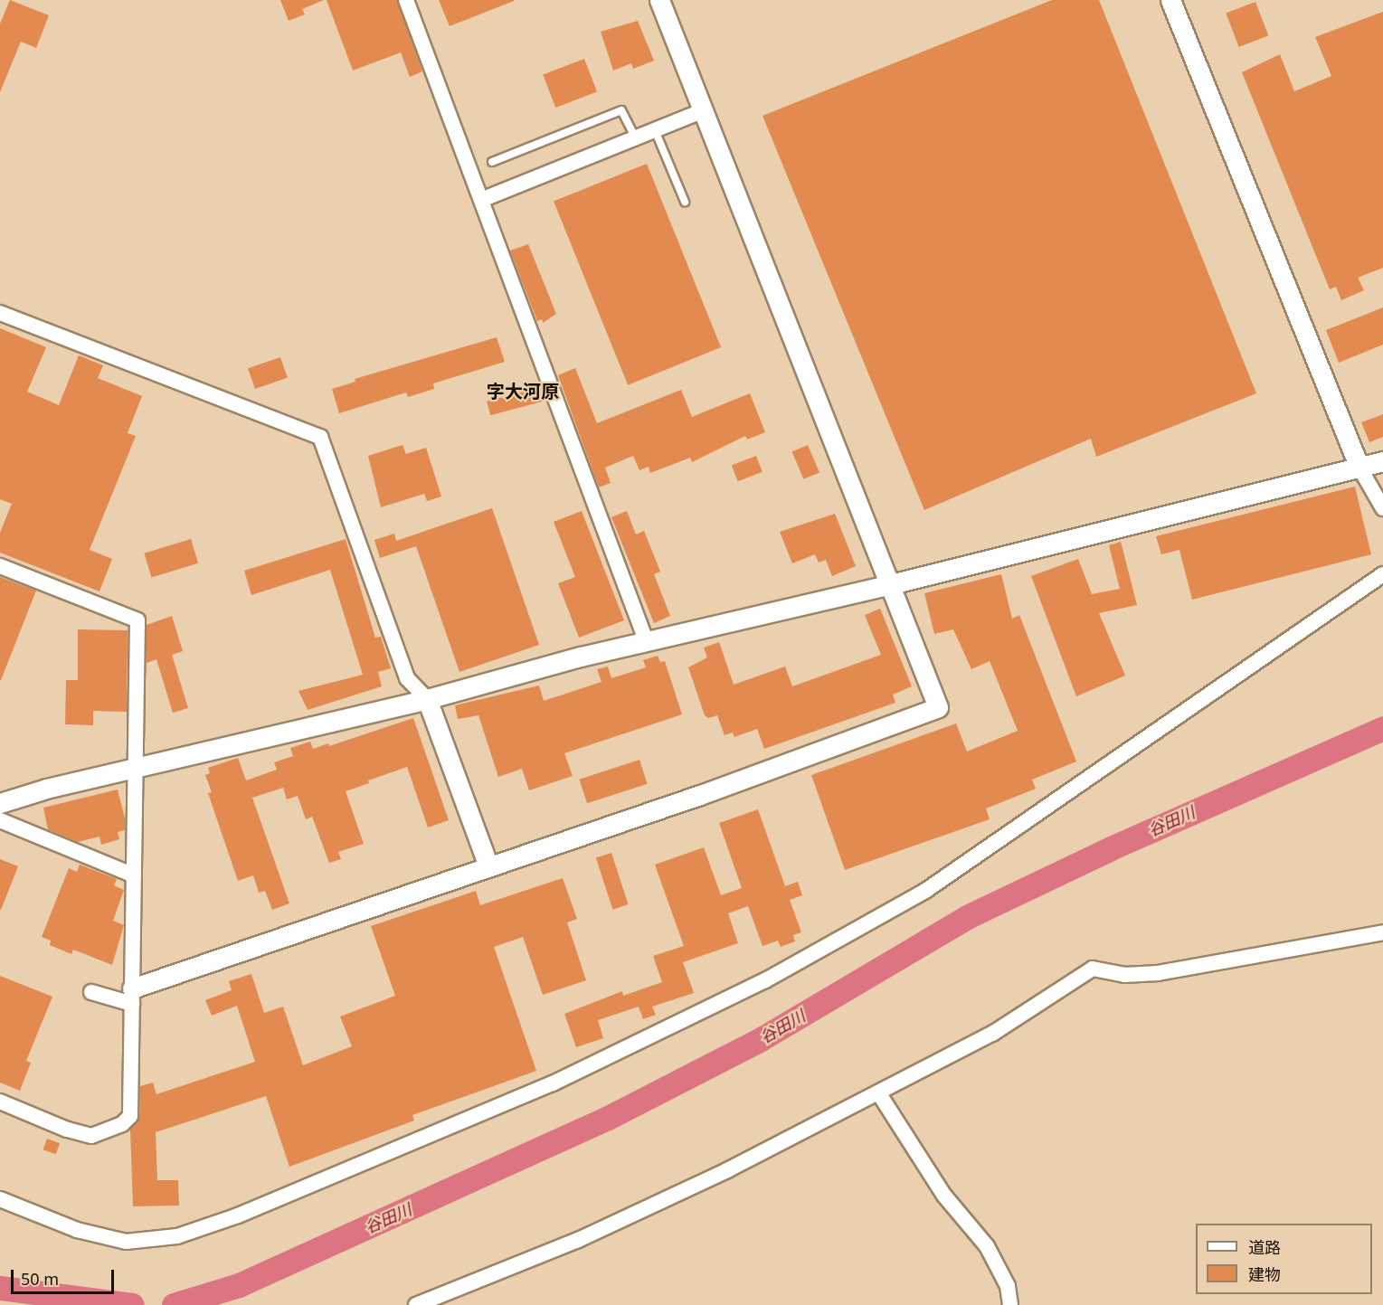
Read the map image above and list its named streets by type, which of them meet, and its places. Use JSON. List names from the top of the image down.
{
  "districts": ["字大河原"],
  "water": ["谷田川"],
  "legend": ["道路", "建物"],
  "scale_bar": "50 m"
}
